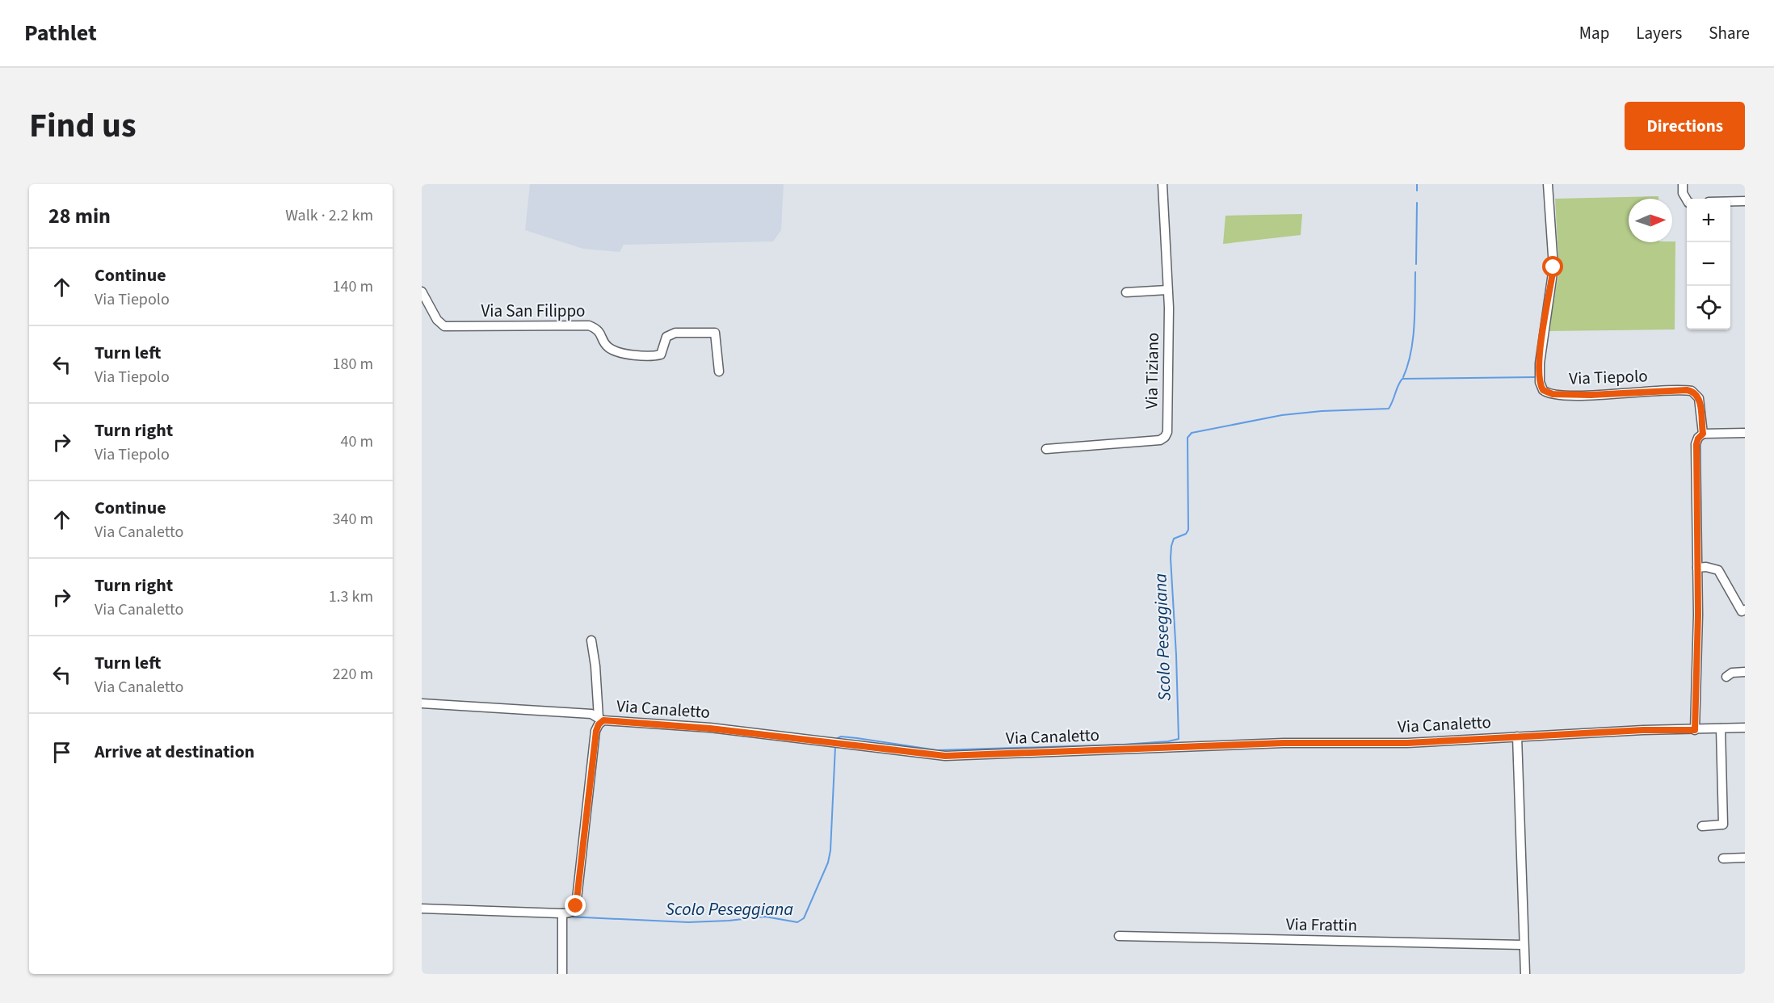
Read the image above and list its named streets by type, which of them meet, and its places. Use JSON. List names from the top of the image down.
{
  "streets": {
    "street": [
      "Via San Filippo",
      "Via Tiziano",
      "Via Tiepolo",
      "Via Canaletto",
      "Via Frattin"
    ]
  },
  "water": ["Scolo Peseggiana"],
  "north": "right",
  "page": {
    "header": "Pathlet",
    "nav": ["Map", "Layers", "Share"],
    "title": "Find us",
    "buttons": "Directions",
    "heading": ["28 min", "Walk · 2.2 km"],
    "map_buttons": ["+", "−"],
    "list": [
      ["Continue", "Via Tiepolo", "140 m"],
      ["Turn left", "Via Tiepolo", "180 m"],
      ["Turn right", "Via Tiepolo", "40 m"],
      ["Continue", "Via Canaletto", "340 m"],
      ["Turn right", "Via Canaletto", "1.3 km"],
      ["Turn left", "Via Canaletto", "220 m"],
      "Arrive at destination"
    ]
  }
}
